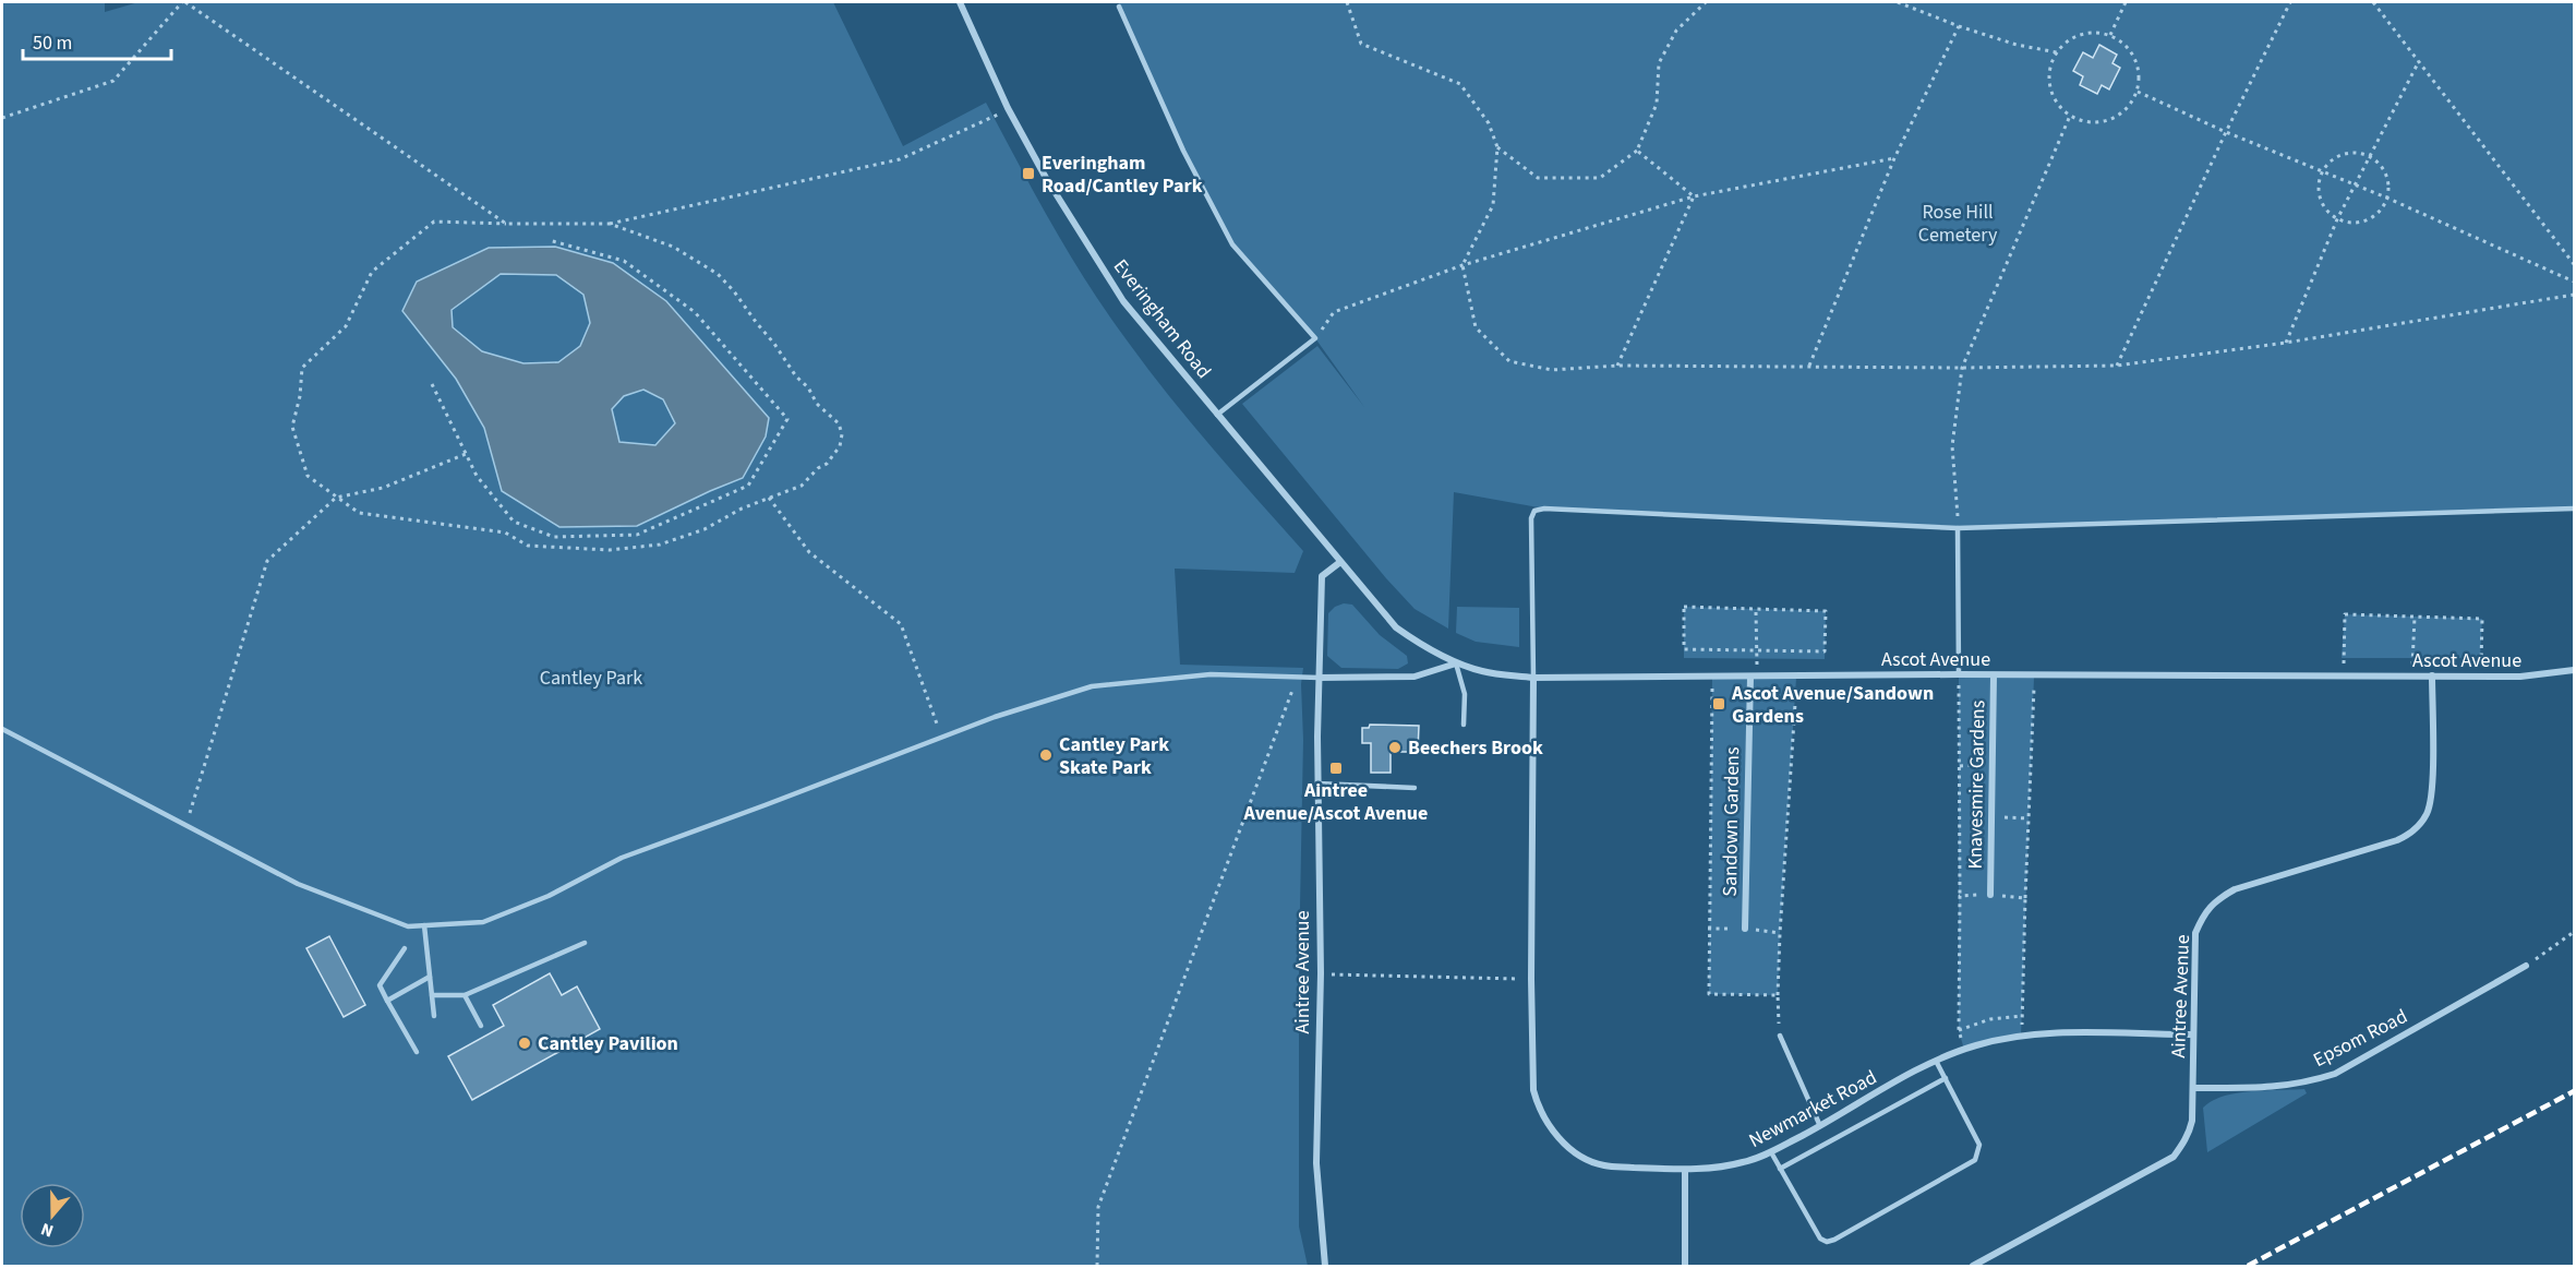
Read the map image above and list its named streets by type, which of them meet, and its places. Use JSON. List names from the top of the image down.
{
  "streets": {
    "street": [
      "Everingham Road",
      "Ascot Avenue",
      "Knavesmire Gardens",
      "Sandown Gardens",
      "Aintree Avenue",
      "Epsom Road",
      "Newmarket Road"
    ]
  },
  "crossings": [
    ["Everingham Road", "Ascot Avenue"],
    ["Everingham Road", "Aintree Avenue"],
    ["Ascot Avenue", "Knavesmire Gardens"],
    ["Ascot Avenue", "Sandown Gardens"],
    ["Ascot Avenue", "Aintree Avenue"],
    ["Ascot Avenue", "Newmarket Road"],
    ["Aintree Avenue", "Epsom Road"],
    ["Aintree Avenue", "Newmarket Road"]
  ],
  "parks": ["Rose Hill Cemetery", "Cantley Park"],
  "places": {
    "transit": ["Everingham Road/Cantley Park", "Ascot Avenue/Sandown Gardens", "Aintree Avenue/Ascot Avenue"],
    "other": ["Beechers Brook", "Cantley Park Skate Park", "Cantley Pavilion"]
  },
  "scale_bar": "50 m",
  "north": "bottom"
}
